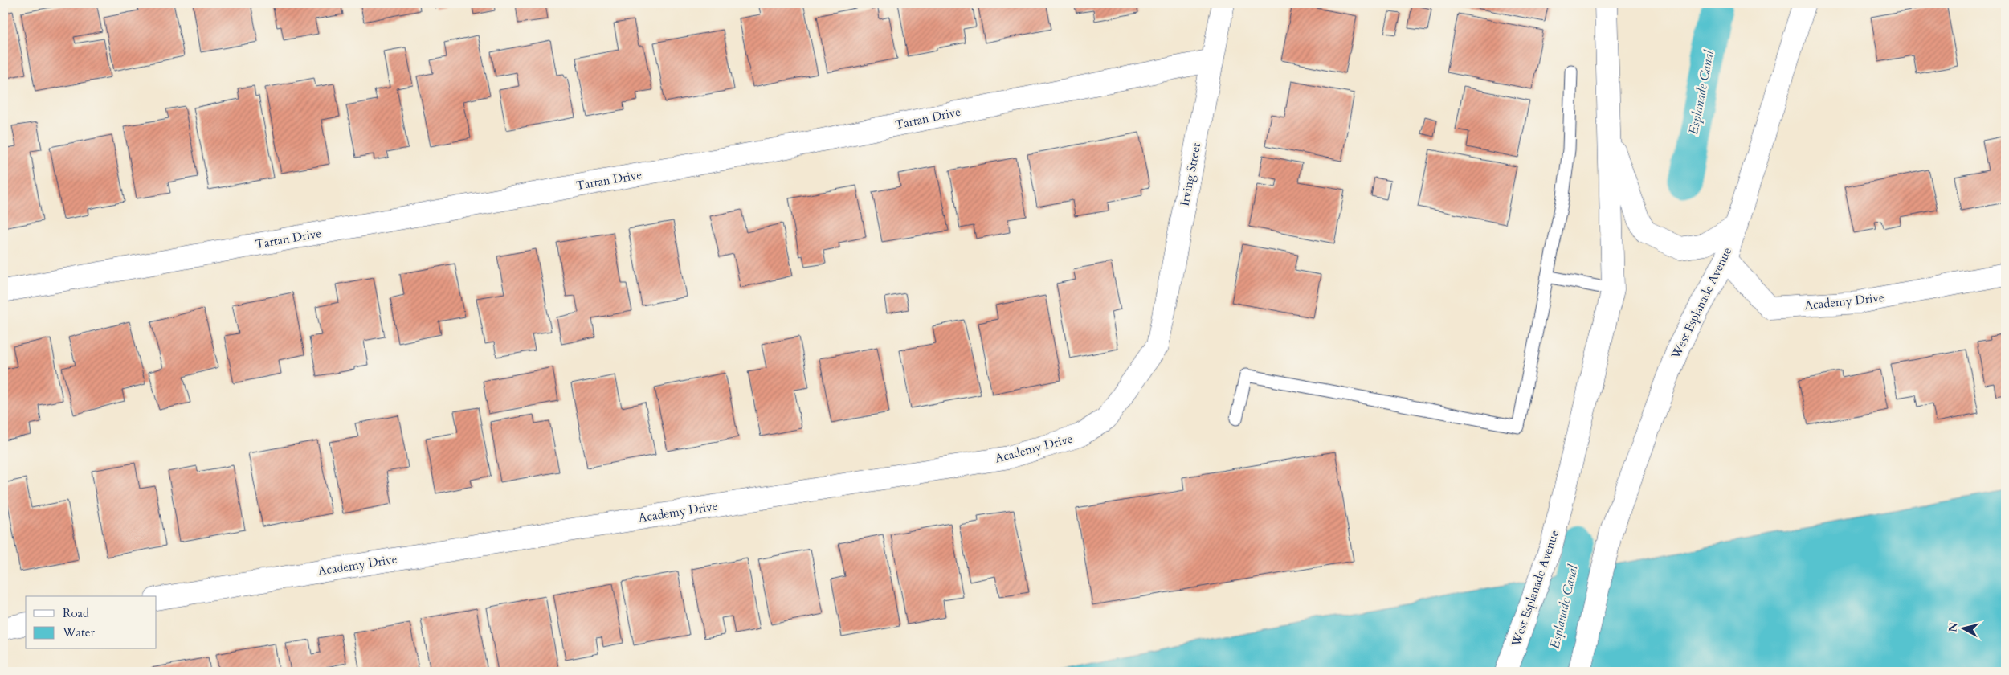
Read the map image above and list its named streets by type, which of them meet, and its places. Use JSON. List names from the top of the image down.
{
  "streets": {
    "street": [
      "Tartan Drive",
      "Irving Street",
      "Academy Drive",
      "West Esplanade Avenue"
    ]
  },
  "crossings": [
    ["Tartan Drive", "Irving Street"],
    ["Irving Street", "Academy Drive"],
    ["Academy Drive", "West Esplanade Avenue"]
  ],
  "water": ["Esplanade Canal"],
  "legend": ["Road", "Water"],
  "north": "left"
}
